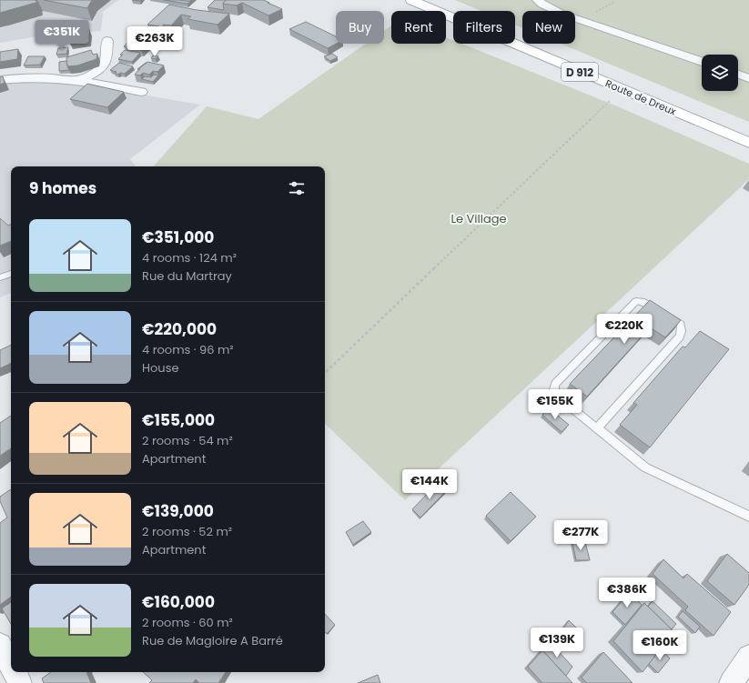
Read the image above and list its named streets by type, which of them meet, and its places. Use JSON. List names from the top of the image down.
{
  "streets": {
    "main road": ["D 912", "Route de Dreux"]
  },
  "parks": ["Le Village"],
  "page": {
    "chip": [
      "Buy",
      "Rent",
      "Filters",
      "New"
    ],
    "price": [
      "€351K",
      "€263K",
      "€220K",
      "€155K",
      "€144K",
      "€277K",
      "€386K",
      "€139K",
      "€160K"
    ],
    "heading": "9 homes",
    "list": [
      {
        "name": "€351,000",
        "note": "4 rooms · 124 m² · Rue du Martray"
      },
      {
        "name": "€220,000",
        "note": "4 rooms · 96 m² · House"
      },
      {
        "name": "€155,000",
        "note": "2 rooms · 54 m² · Apartment"
      },
      {
        "name": "€139,000",
        "note": "2 rooms · 52 m² · Apartment"
      },
      {
        "name": "€160,000",
        "note": "2 rooms · 60 m² · Rue de Magloire A Barré"
      }
    ]
  }
}
